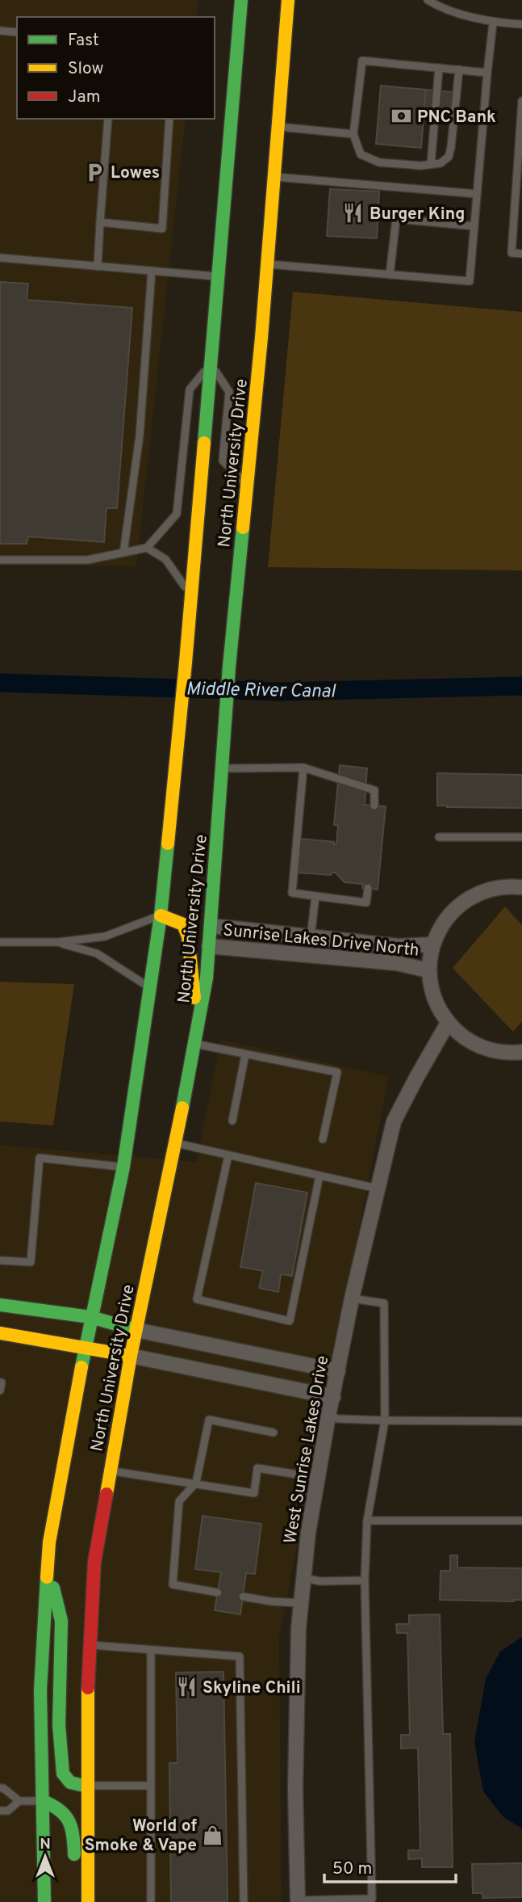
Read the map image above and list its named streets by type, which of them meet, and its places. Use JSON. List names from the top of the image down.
{
  "streets": {
    "main road": ["North University Drive"],
    "street": ["Sunrise Lakes Drive North", "West Sunrise Lakes Drive"]
  },
  "crossings": [
    ["North University Drive", "Sunrise Lakes Drive North"]
  ],
  "water": ["Middle River Canal"],
  "places": {
    "bank": ["PNC Bank"],
    "parking": ["Lowes"],
    "restaurant": ["Burger King", "Skyline Chili"],
    "shop": ["World of Smoke & Vape"]
  },
  "legend": ["Fast", "Slow", "Jam"],
  "scale_bar": "50 m",
  "north": "top"
}
